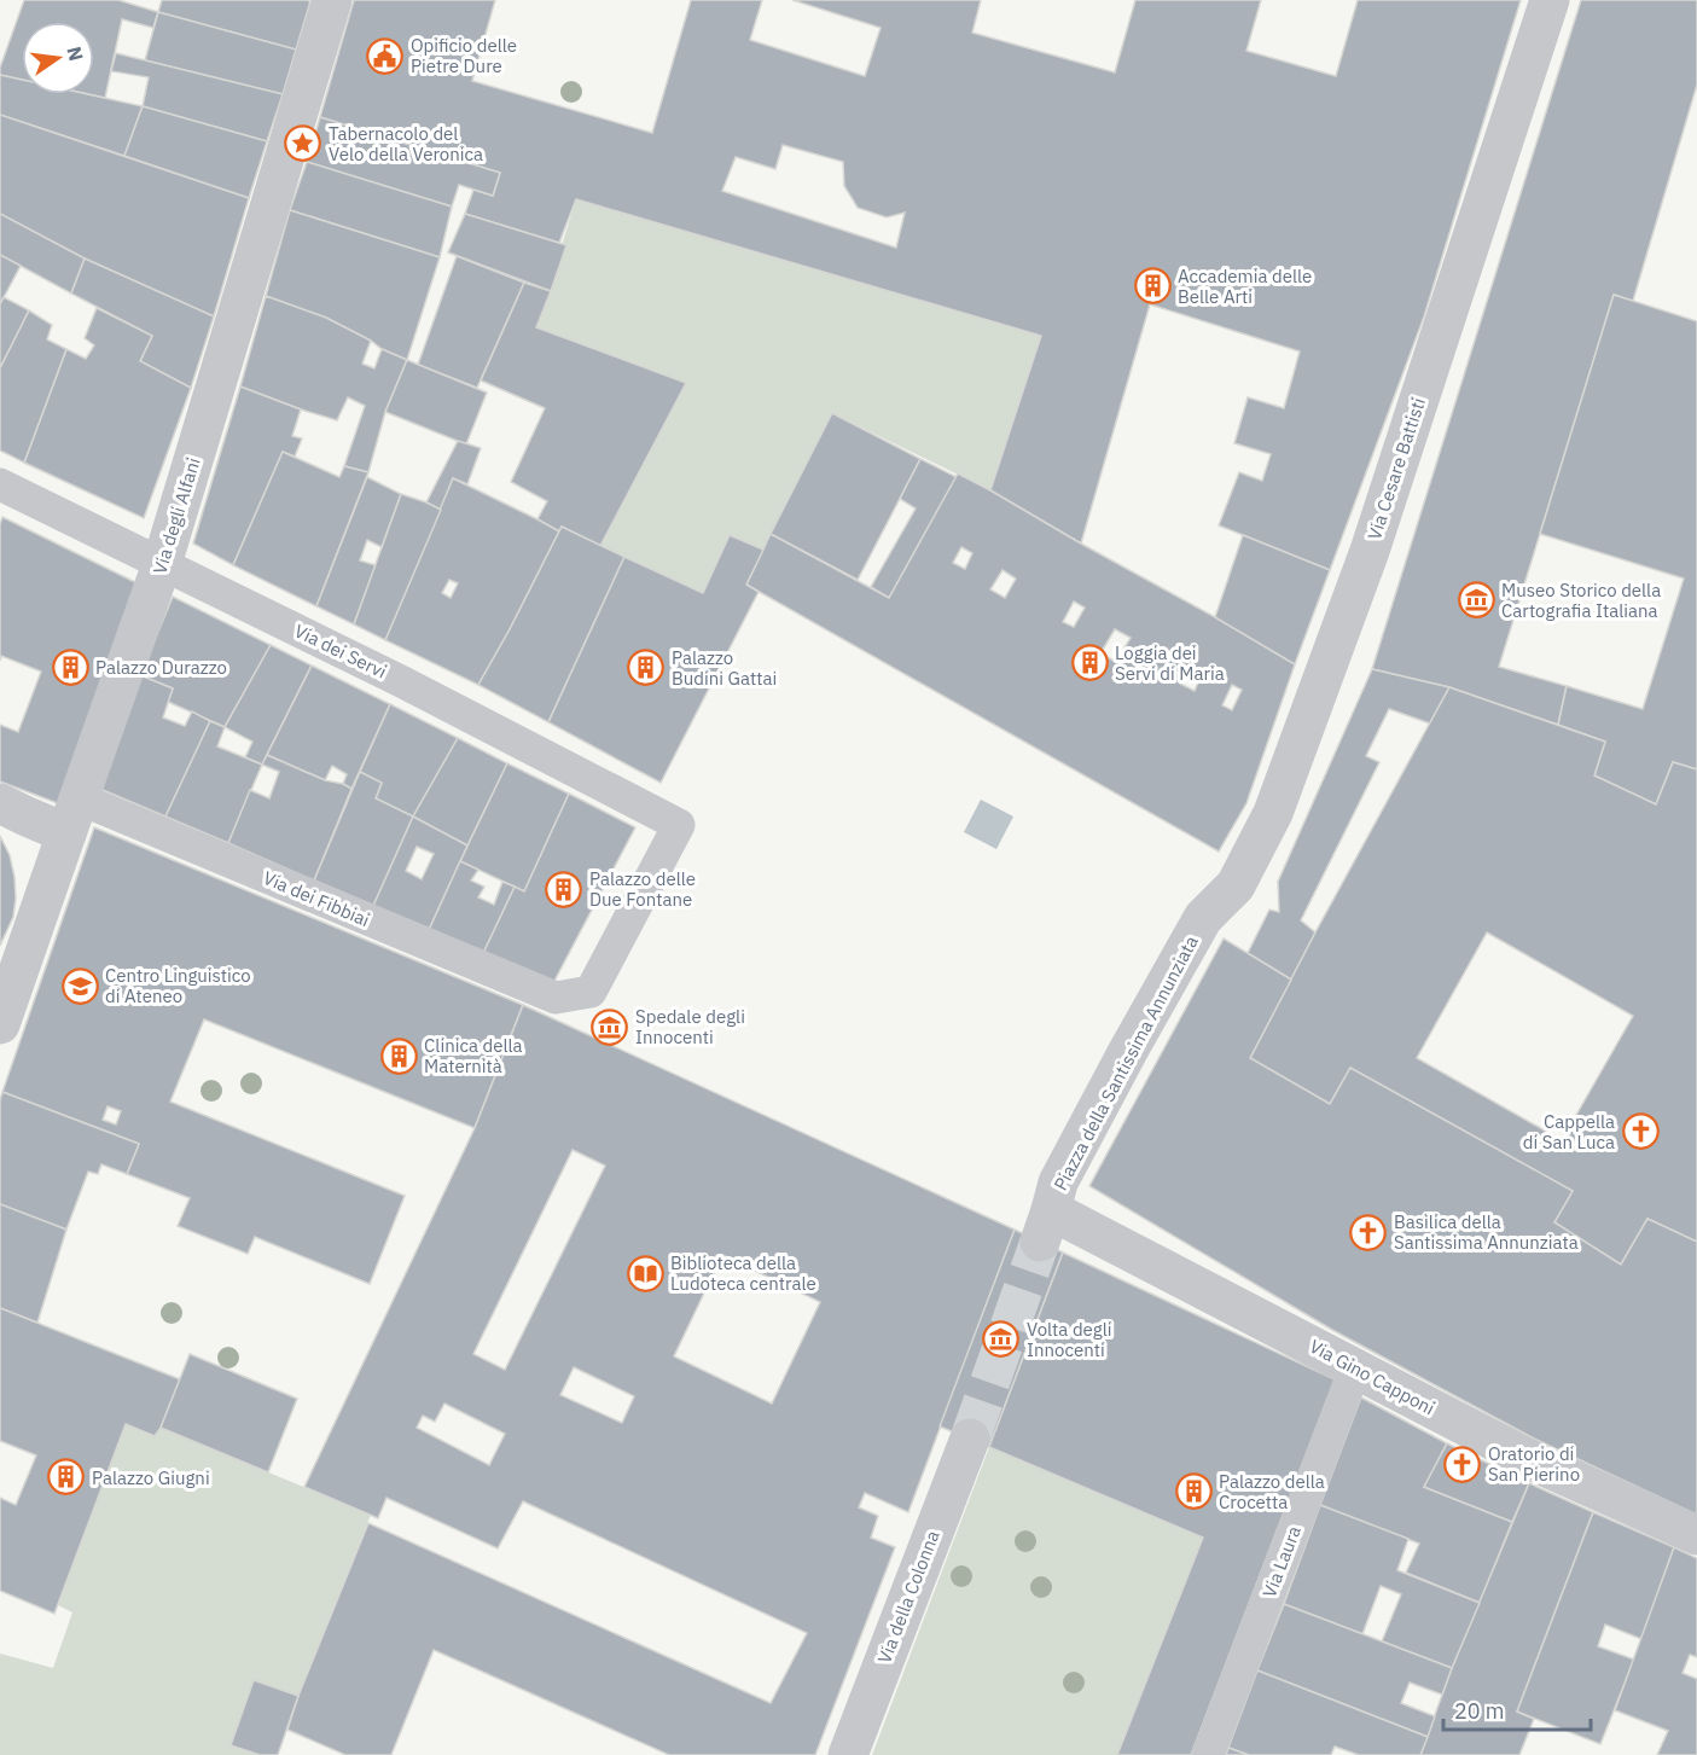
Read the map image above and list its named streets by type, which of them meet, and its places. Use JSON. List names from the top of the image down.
{
  "streets": {
    "street": [
      "Via Cesare Battisti",
      "Via degli Alfani",
      "Via dei Servi",
      "Via dei Fibbiai",
      "Piazza della Santissima Annunziata",
      "Via Gino Capponi",
      "Via Laura",
      "Via della Colonna"
    ]
  },
  "crossings": [
    ["Via Cesare Battisti", "Piazza della Santissima Annunziata"],
    ["Via degli Alfani", "Via dei Servi"],
    ["Via degli Alfani", "Via dei Fibbiai"],
    ["Via dei Servi", "Via dei Fibbiai"],
    ["Piazza della Santissima Annunziata", "Via Gino Capponi"],
    ["Via Gino Capponi", "Via Laura"]
  ],
  "places": {
    "public building": ["Opificio delle Pietre Dure"],
    "place": ["Tabernacolo del Velo della Veronica"],
    "building": [
      "Accademia delle Belle Arti",
      "Loggia dei Servi di Maria",
      "Palazzo Durazzo",
      "Palazzo Budini Gattai",
      "Palazzo delle Due Fontane",
      "Clinica della Maternità",
      "Palazzo Giugni",
      "Palazzo della Crocetta"
    ],
    "museum": ["Museo Storico della Cartografia Italiana", "Spedale degli Innocenti", "Volta degli Innocenti"],
    "school or university": ["Centro Linguistico di Ateneo"],
    "church": ["Cappella di San Luca", "Basilica della Santissima Annunziata", "Oratorio di San Pierino"],
    "library": ["Biblioteca della Ludoteca centrale"]
  },
  "scale_bar": "20 m",
  "north": "right"
}
